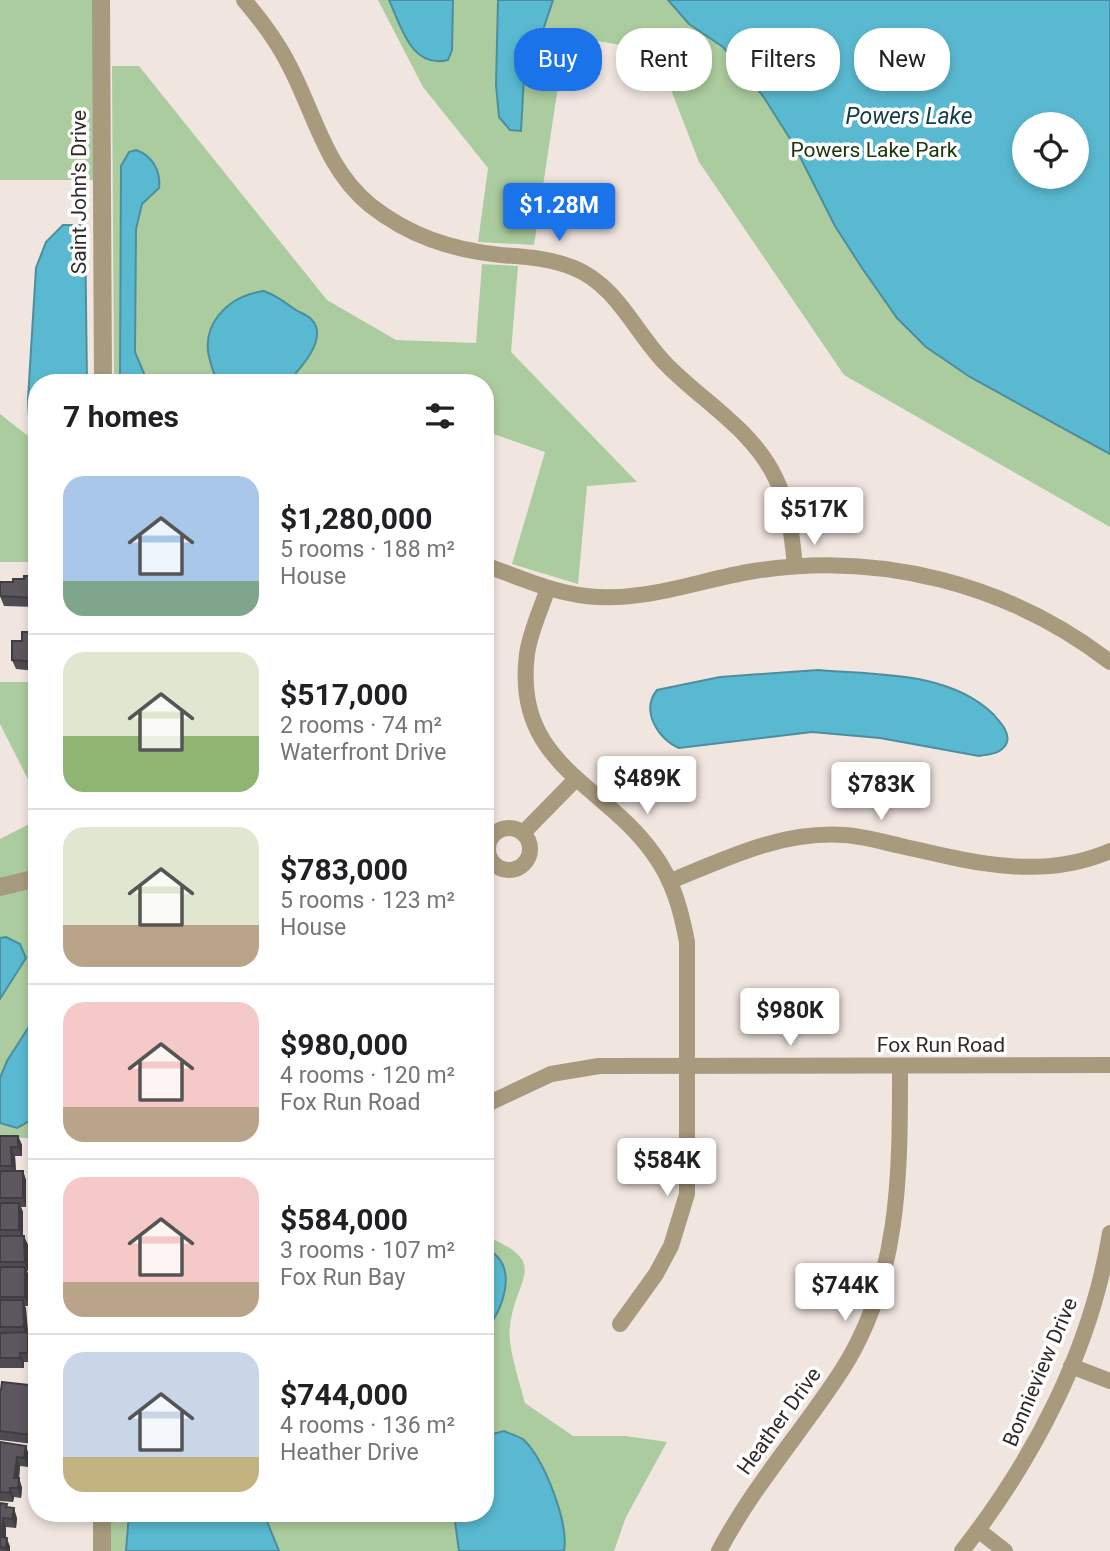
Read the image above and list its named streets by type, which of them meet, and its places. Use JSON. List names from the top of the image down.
{
  "streets": {
    "street": [
      "Saint John's Drive",
      "Fox Run Road",
      "Bonnieview Drive",
      "Heather Drive"
    ]
  },
  "crossings": [
    ["Fox Run Road", "Heather Drive"]
  ],
  "water": ["Powers Lake"],
  "parks": ["Powers Lake Park"],
  "page": {
    "chip": [
      "Buy",
      "Rent",
      "Filters",
      "New"
    ],
    "price": [
      "$1.28M",
      "$517K",
      "$489K",
      "$783K",
      "$980K",
      "$584K",
      "$744K"
    ],
    "heading": "7 homes",
    "list": [
      {
        "name": "$1,280,000",
        "note": "5 rooms · 188 m² · House"
      },
      {
        "name": "$517,000",
        "note": "2 rooms · 74 m² · Waterfront Drive"
      },
      {
        "name": "$783,000",
        "note": "5 rooms · 123 m² · House"
      },
      {
        "name": "$980,000",
        "note": "4 rooms · 120 m² · Fox Run Road"
      },
      {
        "name": "$584,000",
        "note": "3 rooms · 107 m² · Fox Run Bay"
      },
      {
        "name": "$744,000",
        "note": "4 rooms · 136 m² · Heather Drive"
      }
    ]
  }
}
